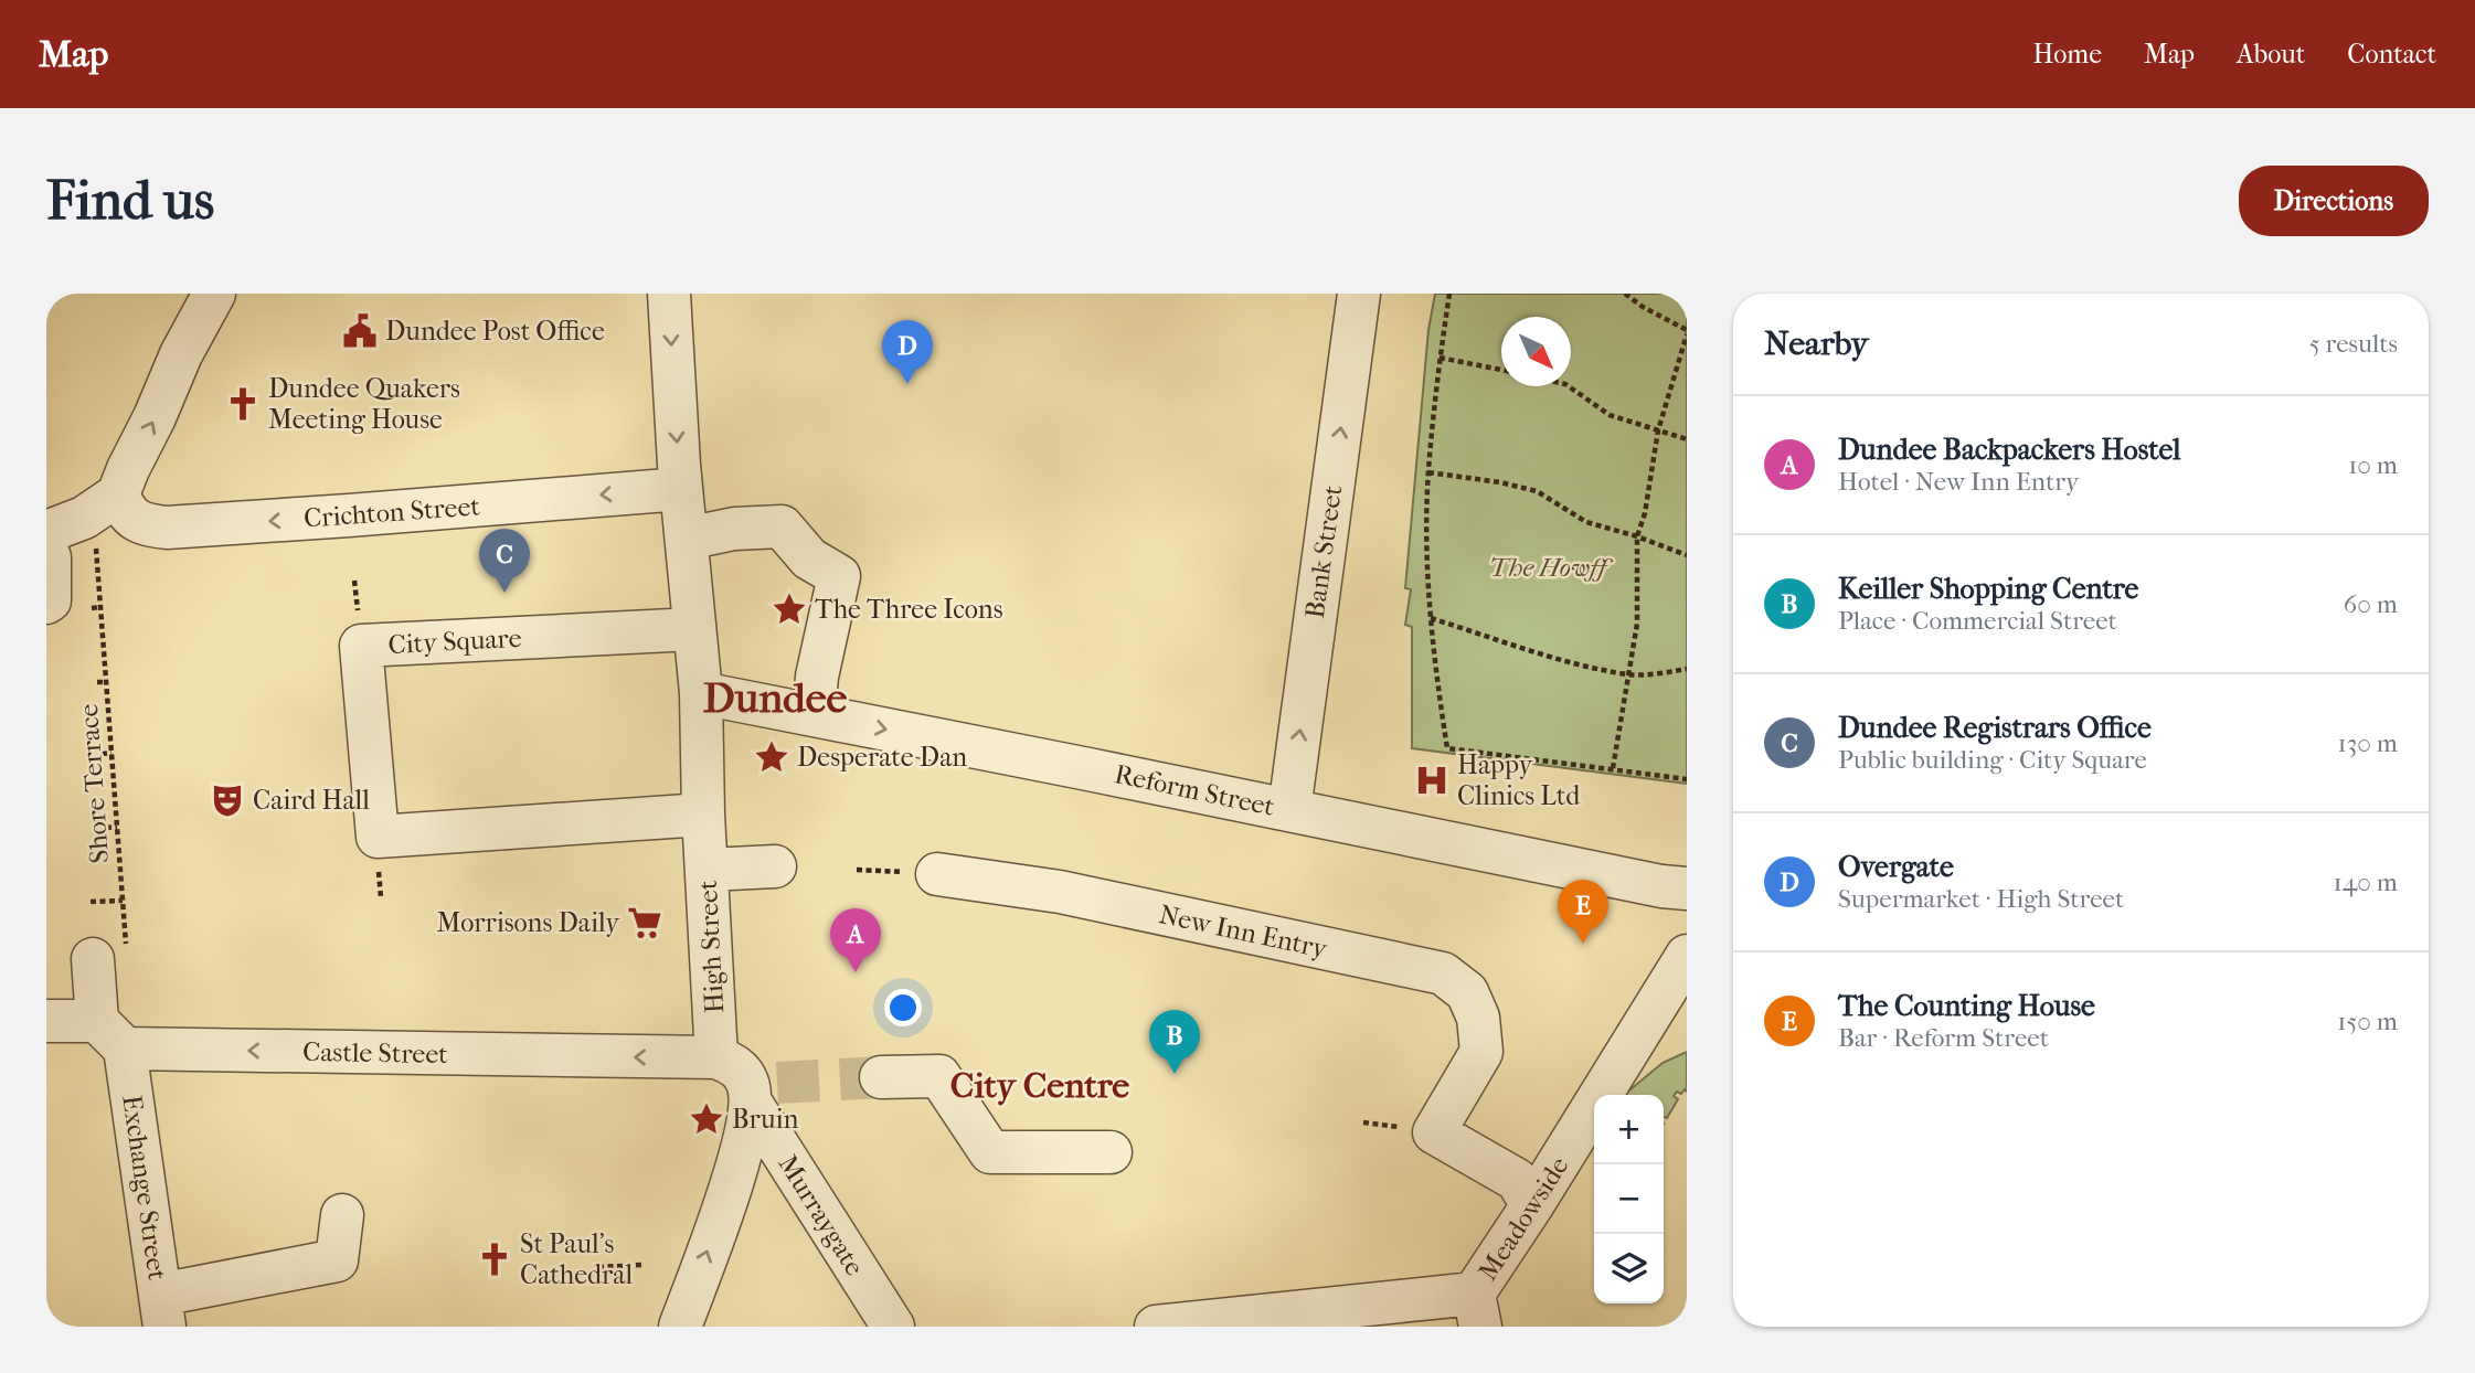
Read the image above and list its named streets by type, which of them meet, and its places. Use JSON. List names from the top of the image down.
{
  "streets": {
    "street": [
      "Crichton Street",
      "Bank Street",
      "City Square",
      "Reform Street",
      "New Inn Entry",
      "High Street",
      "Castle Street",
      "Exchange Street",
      "Murraygate",
      "Meadowside"
    ],
    "path": ["Shore Terrace"]
  },
  "crossings": [
    ["Crichton Street", "Shore Terrace"],
    ["Crichton Street", "High Street"],
    ["Bank Street", "Reform Street"],
    ["City Square", "High Street"],
    ["Shore Terrace", "Exchange Street"],
    ["Reform Street", "High Street"],
    ["New Inn Entry", "Meadowside"],
    ["High Street", "Castle Street"],
    ["High Street", "Murraygate"],
    ["Castle Street", "Exchange Street"],
    ["Castle Street", "Murraygate"]
  ],
  "one_way": [
    "Crichton Street",
    "Bank Street",
    "Reform Street",
    "Castle Street"
  ],
  "districts": ["Dundee", "City Centre"],
  "parks": ["The Howff"],
  "places": {
    "public building": ["Dundee Post Office"],
    "church": ["Dundee Quakers Meeting House", "St Paul's Cathedral"],
    "place": ["The Three Icons", "Desperate Dan", "Bruin"],
    "hospital": ["Happy Clinics Ltd"],
    "theatre": ["Caird Hall"],
    "supermarket": ["Morrisons Daily"]
  },
  "north": "bottom right",
  "page": {
    "header": "Map",
    "nav": [
      "Home",
      "Map",
      "About",
      "Contact"
    ],
    "buttons": "Directions",
    "title": "Find us",
    "heading": ["Nearby", "5 results"],
    "pins": [
      "D",
      "C",
      "E",
      "A",
      "B"
    ],
    "list": [
      {
        "mark": "A",
        "name": "Dundee Backpackers Hostel",
        "note": "Hotel · New Inn Entry",
        "value": "10 m"
      },
      {
        "mark": "B",
        "name": "Keiller Shopping Centre",
        "note": "Place · Commercial Street",
        "value": "60 m"
      },
      {
        "mark": "C",
        "name": "Dundee Registrars Office",
        "note": "Public building · City Square",
        "value": "130 m"
      },
      {
        "mark": "D",
        "name": "Overgate",
        "note": "Supermarket · High Street",
        "value": "140 m"
      },
      {
        "mark": "E",
        "name": "The Counting House",
        "note": "Bar · Reform Street",
        "value": "150 m"
      }
    ],
    "map_buttons": ["+", "−"]
  }
}
